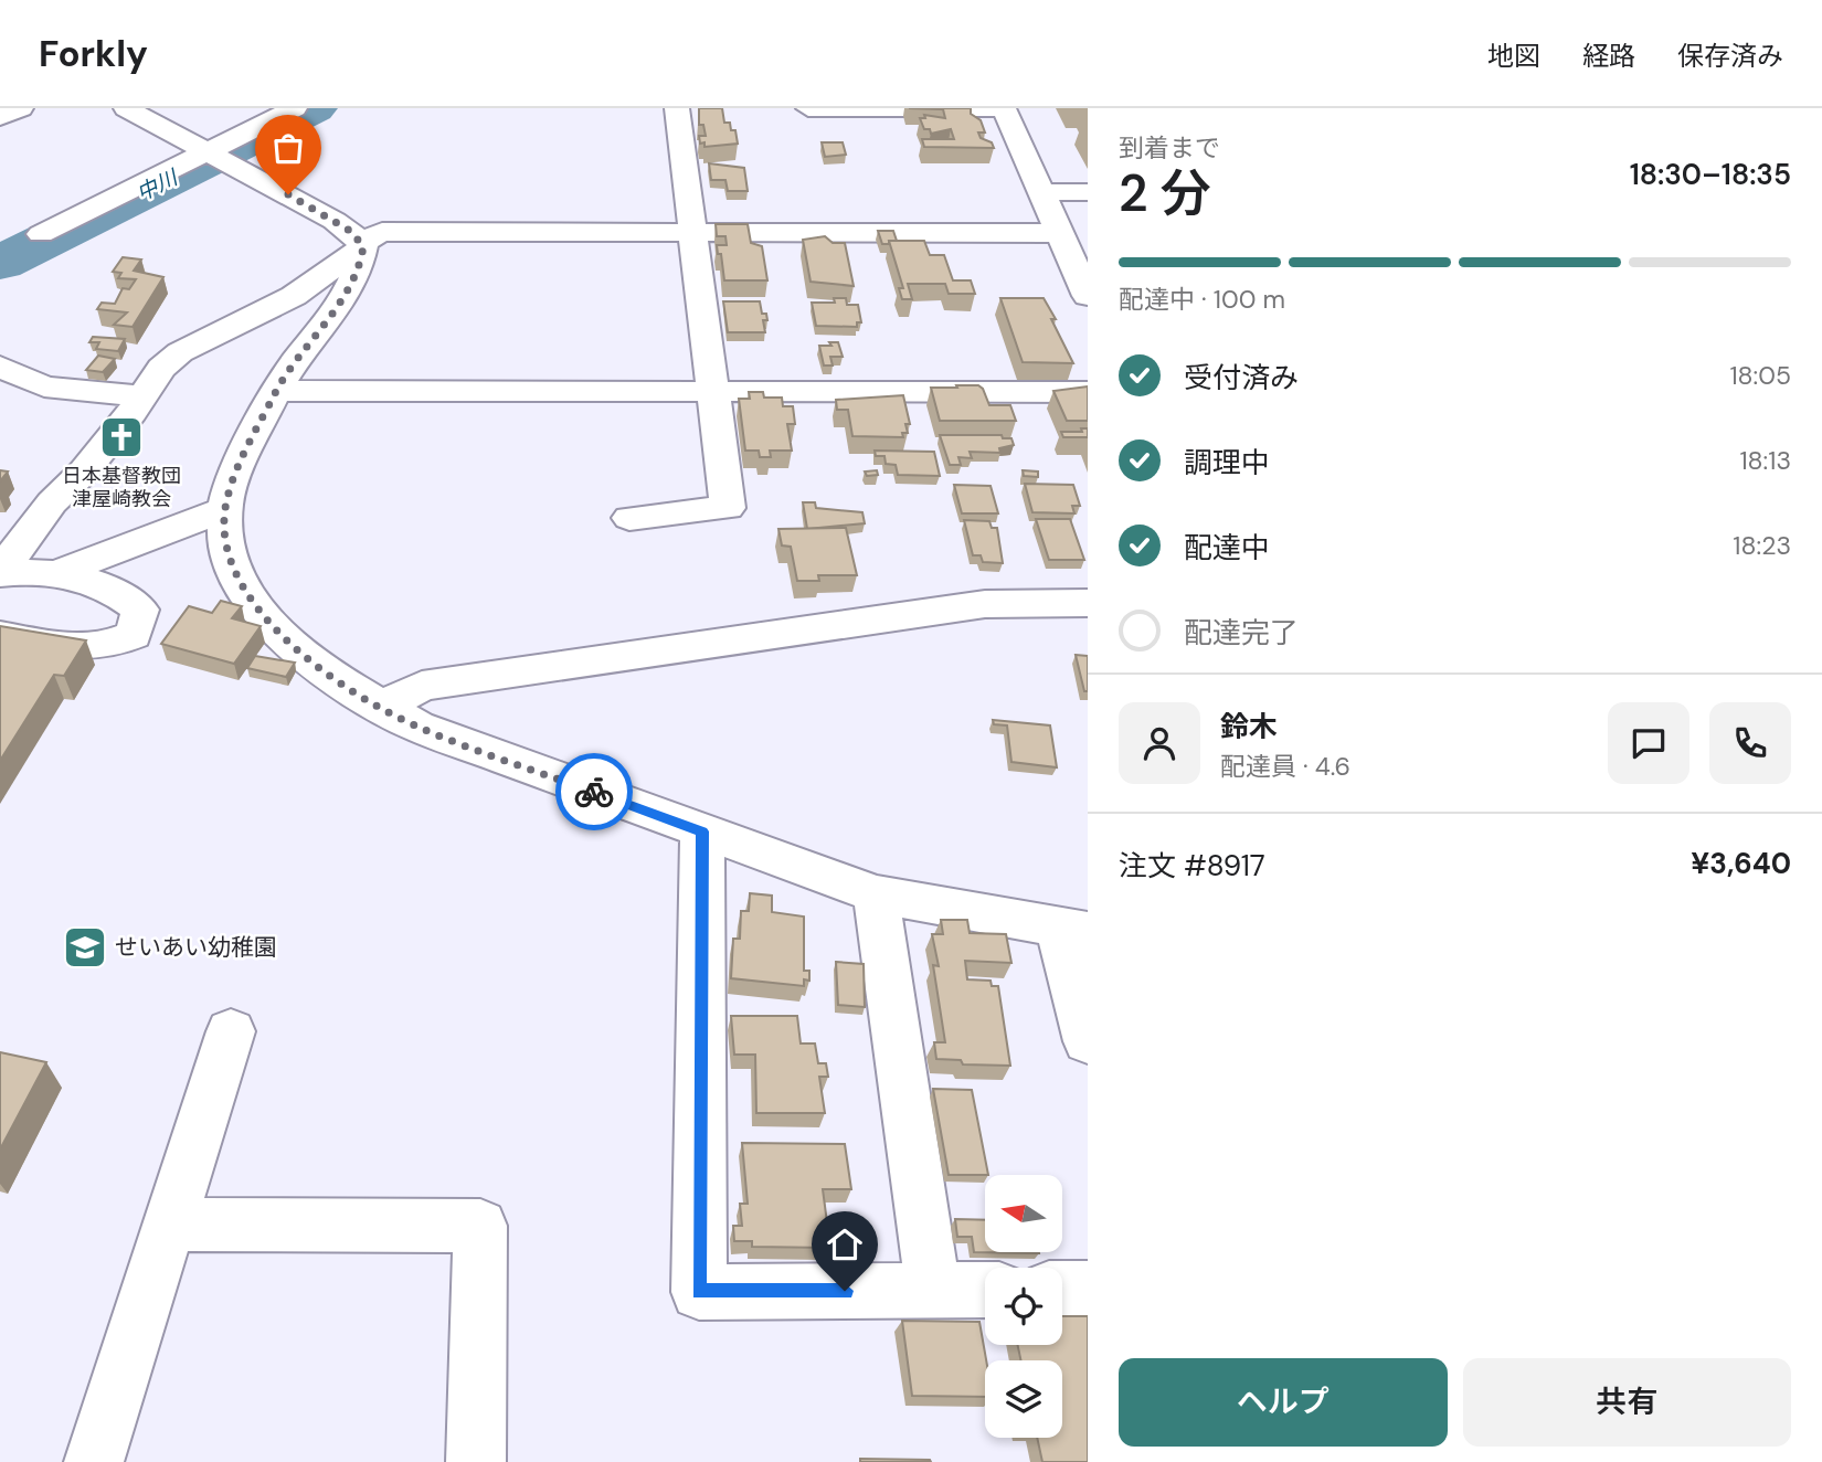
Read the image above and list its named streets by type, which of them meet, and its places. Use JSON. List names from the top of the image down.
{
  "water": ["中川"],
  "places": {
    "church": ["日本基督教団 津屋崎教会"],
    "school or university": ["せいあい幼稚園"]
  },
  "north": "left",
  "page": {
    "header": "Forkly",
    "nav": ["地図", "経路", "保存済み"],
    "heading": ["2 分", "到着まで", "18:30–18:35"],
    "panel": [
      "鈴木",
      "配達員 · 4.6",
      "注文 #8917",
      "¥3,640"
    ],
    "bar": "配達中 · 100 m",
    "list": [
      ["受付済み", "18:05"],
      ["調理中", "18:13"],
      ["配達中", "18:23"],
      "配達完了"
    ],
    "buttons": ["ヘルプ", "共有"]
  }
}
